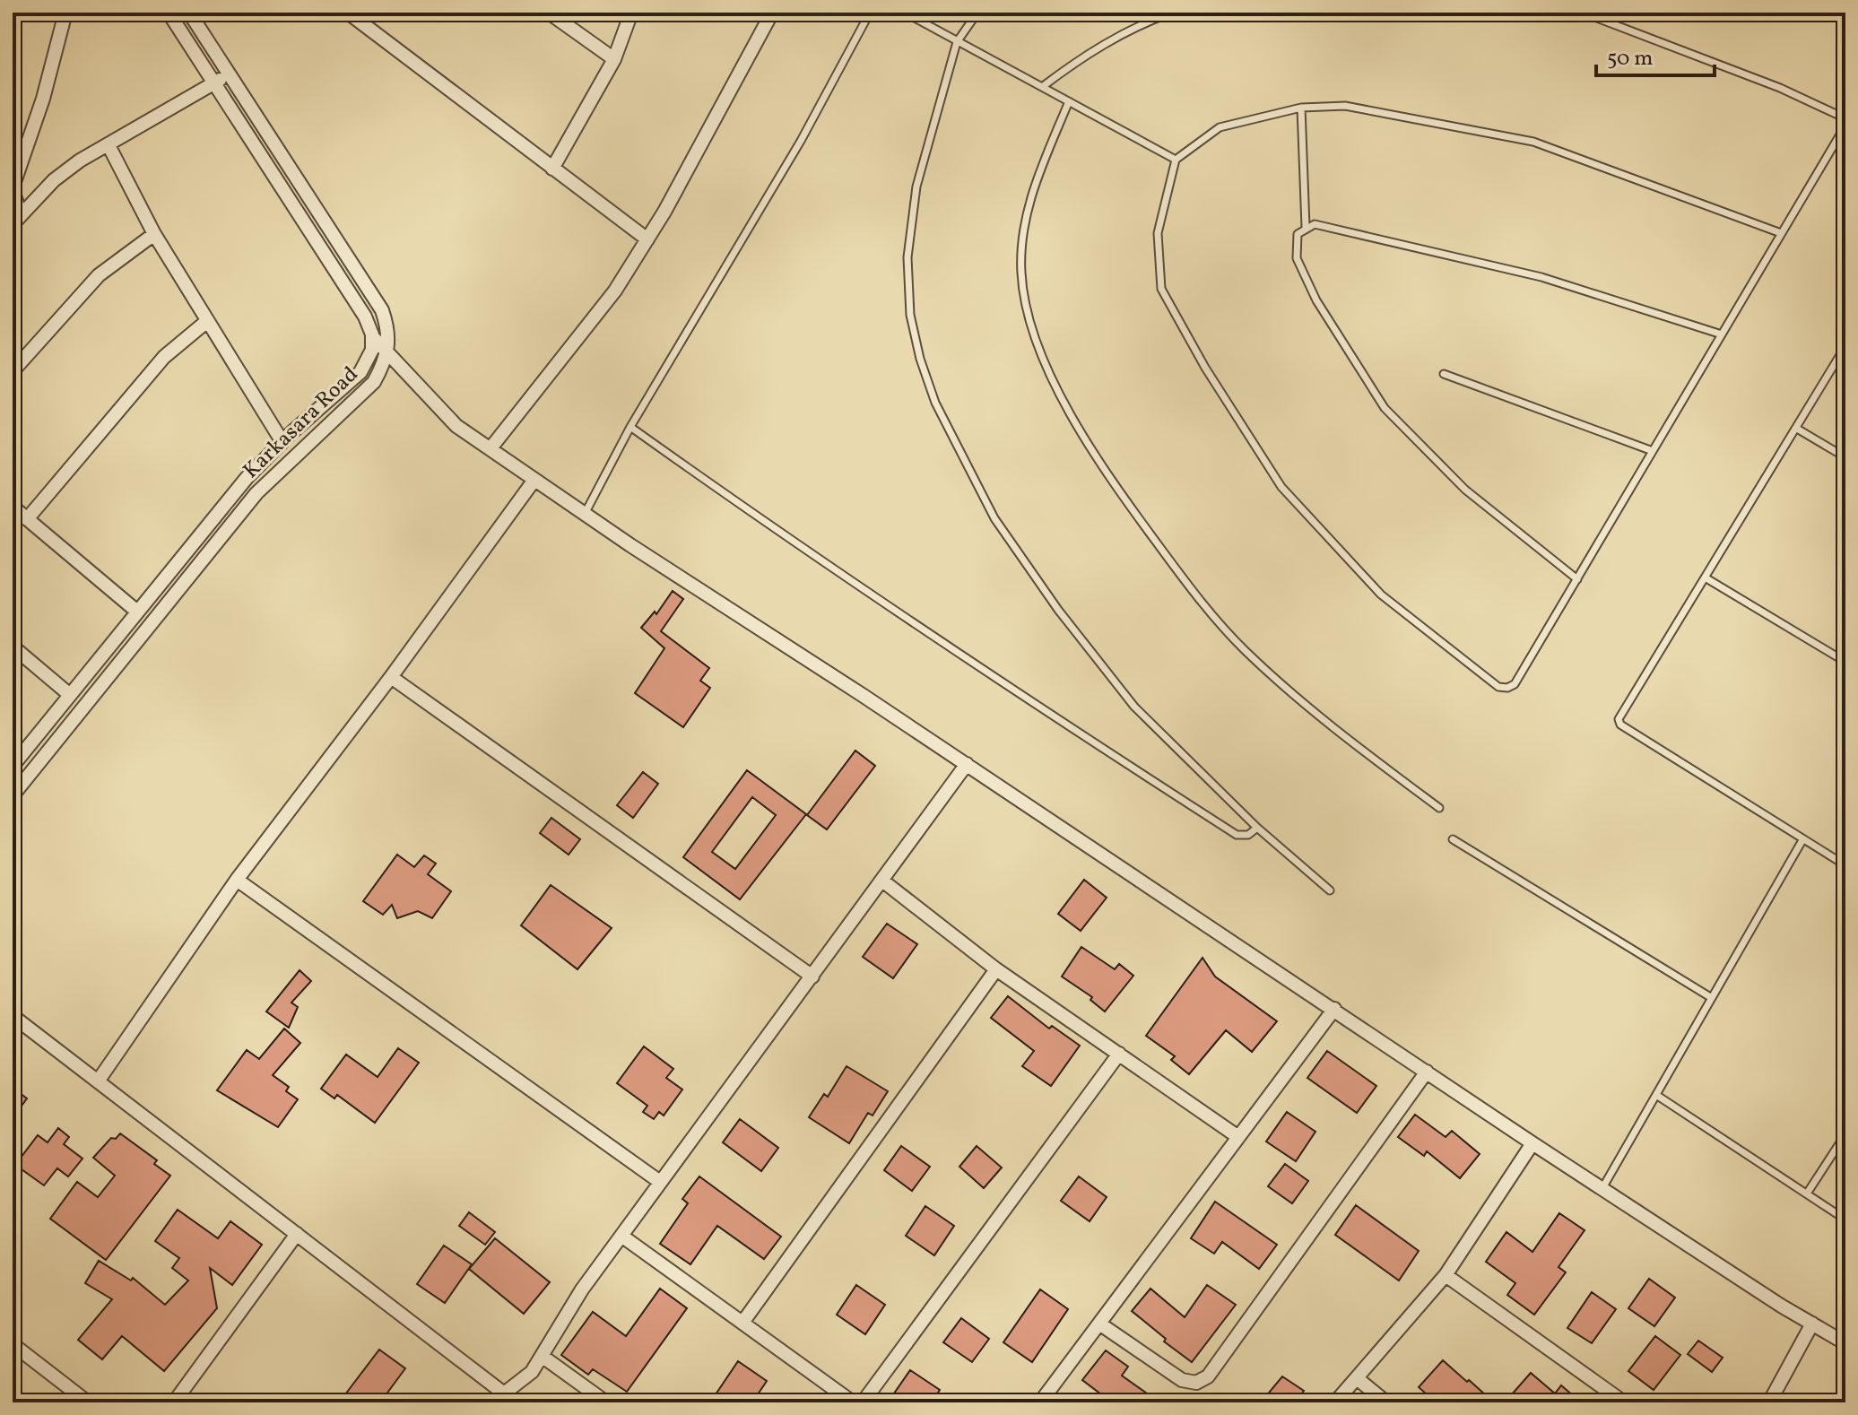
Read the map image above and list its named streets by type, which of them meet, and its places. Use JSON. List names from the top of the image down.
{
  "streets": {
    "street": ["Karkasara Road"]
  },
  "scale_bar": "50 m"
}
